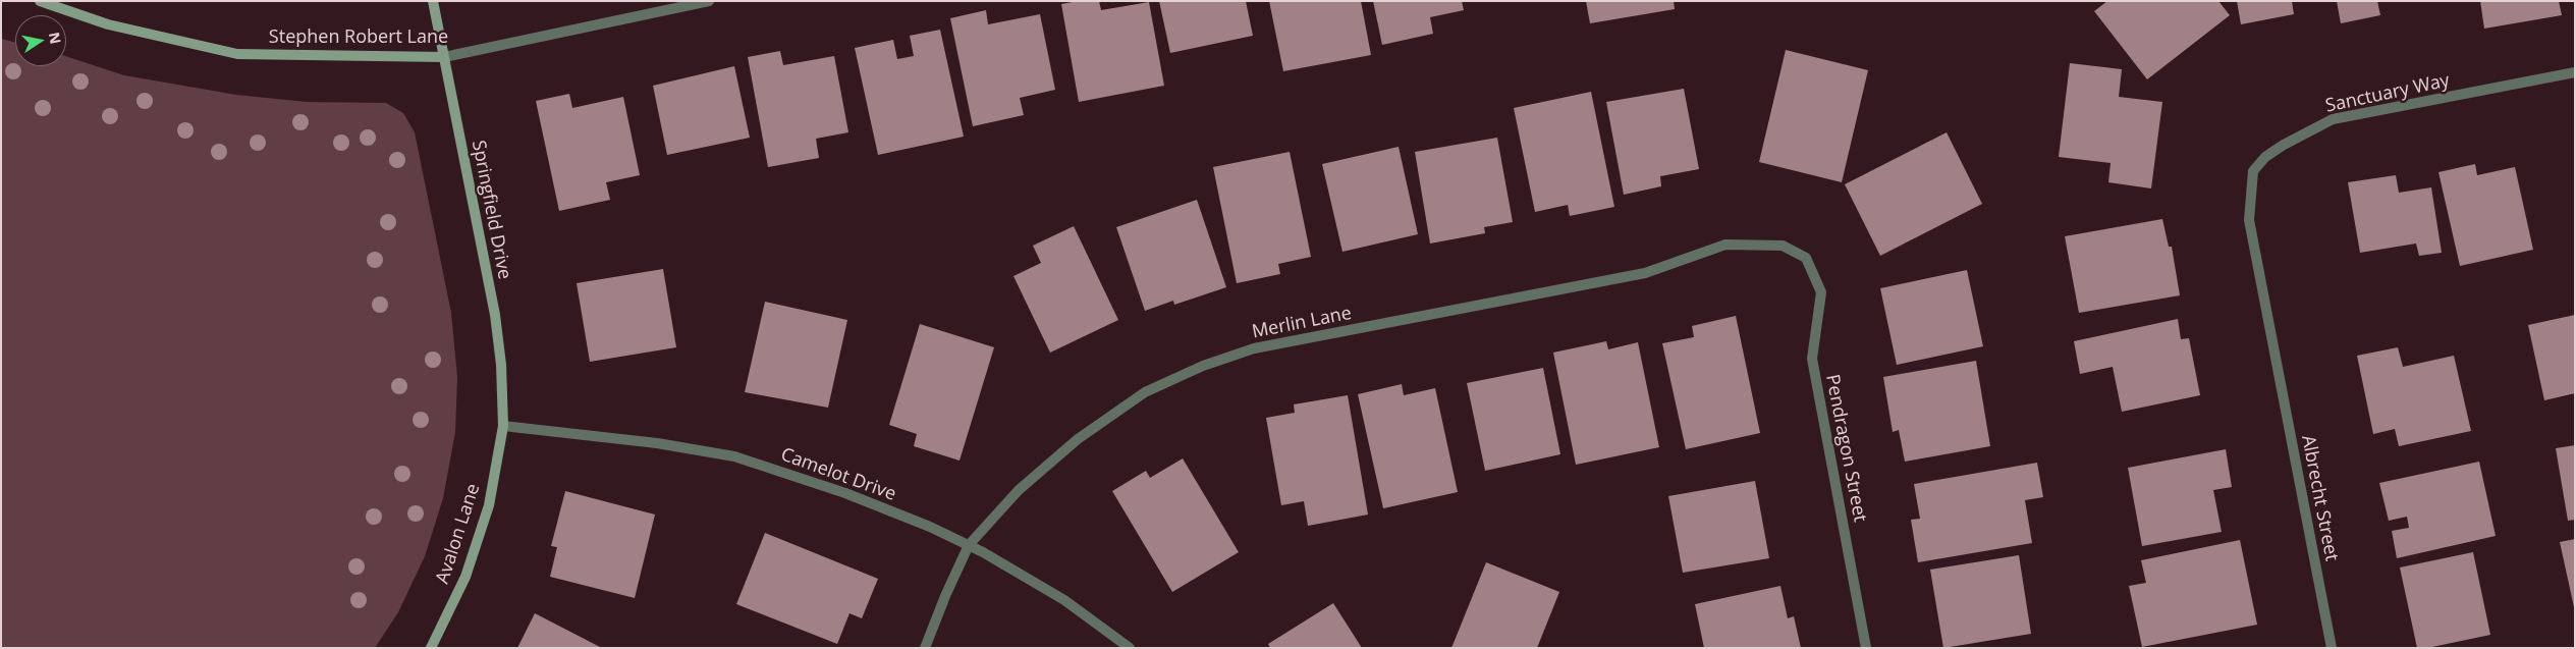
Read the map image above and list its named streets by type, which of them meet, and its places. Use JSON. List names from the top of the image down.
{
  "streets": {
    "street": [
      "Stephen Robert Lane",
      "Sanctuary Way",
      "Springfield Drive",
      "Merlin Lane",
      "Pendragon Street",
      "Camelot Drive",
      "Albrecht Street",
      "Avalon Lane"
    ]
  },
  "crossings": [
    ["Stephen Robert Lane", "Springfield Drive"],
    ["Sanctuary Way", "Albrecht Street"],
    ["Springfield Drive", "Camelot Drive"],
    ["Springfield Drive", "Avalon Lane"],
    ["Merlin Lane", "Pendragon Street"],
    ["Merlin Lane", "Camelot Drive"],
    ["Camelot Drive", "Avalon Lane"]
  ],
  "north": "right"
}
